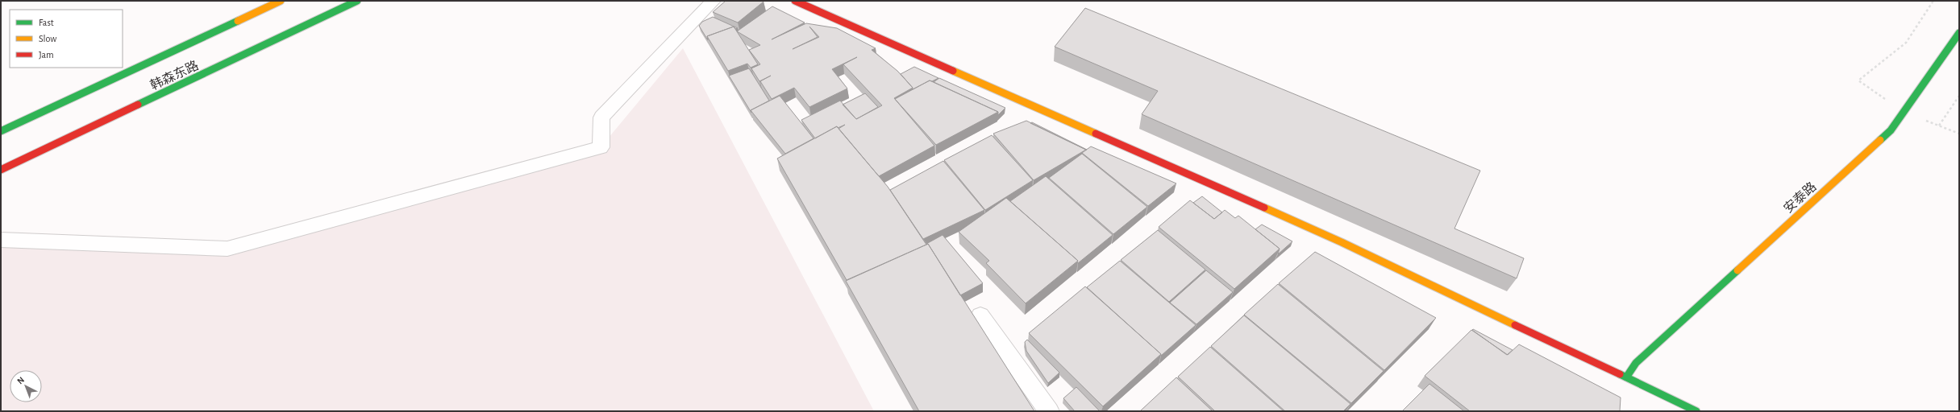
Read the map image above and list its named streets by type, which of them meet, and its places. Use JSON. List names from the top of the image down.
{
  "streets": {
    "street": ["韩森东路", "安泰路"]
  },
  "legend": ["Fast", "Slow", "Jam"],
  "north": "top left"
}
